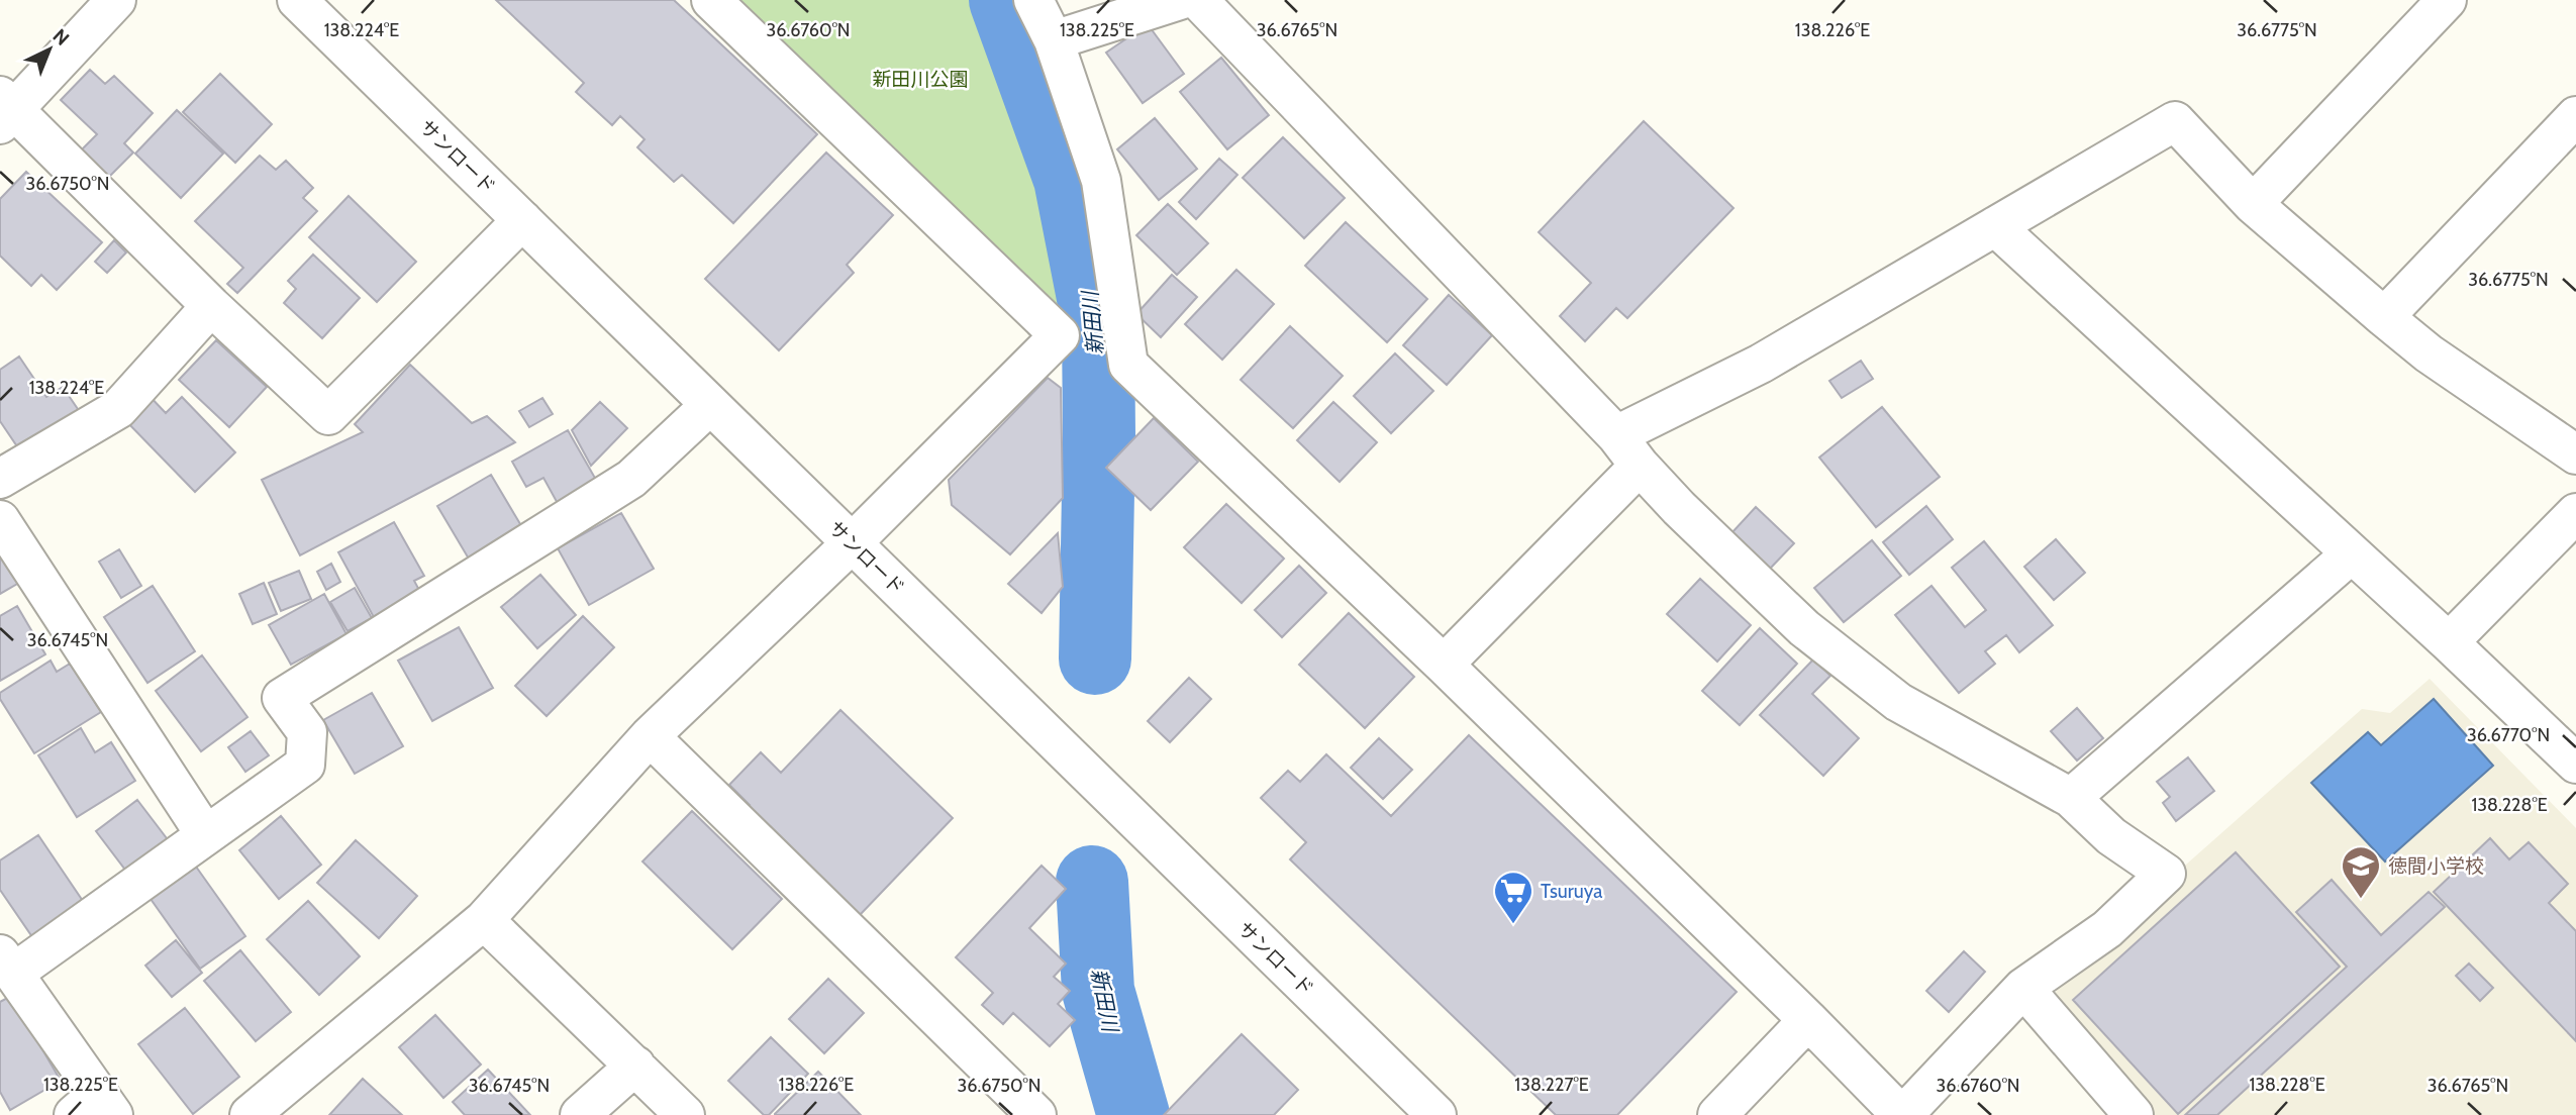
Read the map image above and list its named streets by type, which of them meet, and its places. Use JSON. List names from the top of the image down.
{
  "streets": {
    "street": ["サンロード"]
  },
  "water": ["新田川"],
  "parks": ["新田川公園"],
  "places": {
    "school or university": ["徳間小学校"],
    "supermarket": ["Tsuruya"]
  },
  "north": "top right",
  "coordinates": [
    "36.6775°N",
    "36.6760°N",
    "36.6765°N",
    "138.224°E",
    "138.225°E",
    "138.226°E",
    "36.6750°N",
    "36.6745°N",
    "36.6770°N",
    "138.228°E",
    "138.227°E"
  ]
}
